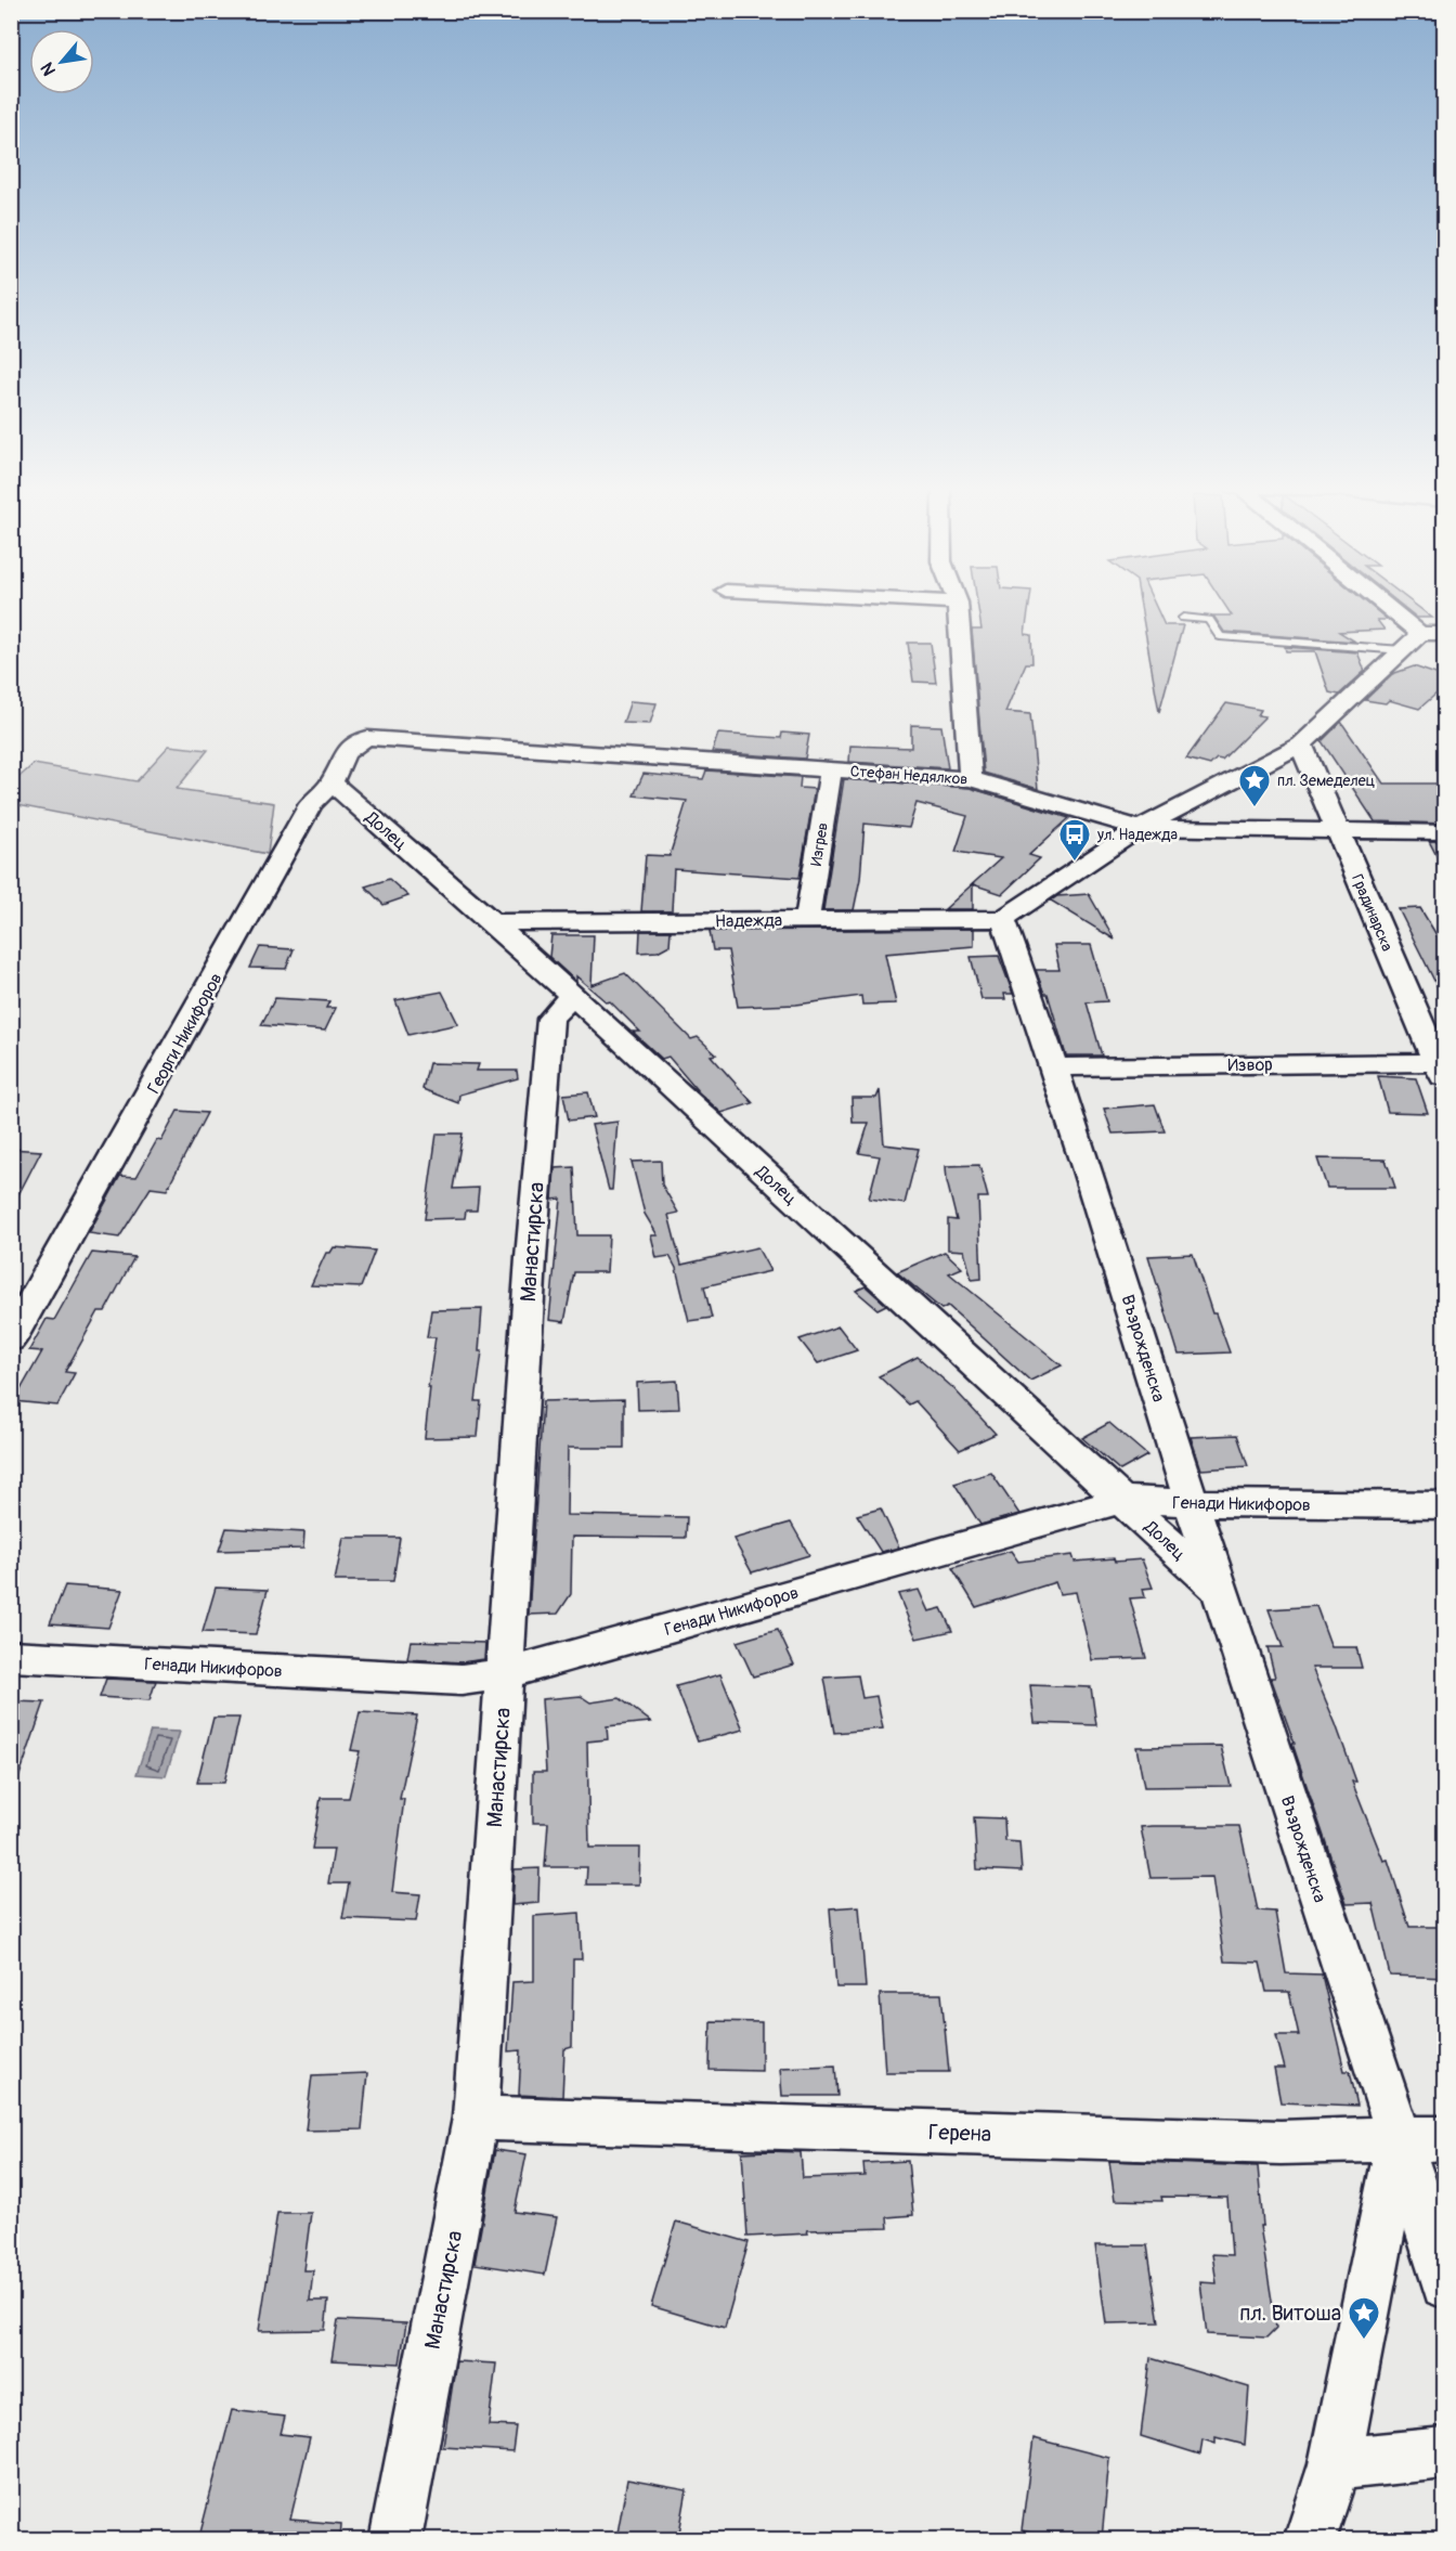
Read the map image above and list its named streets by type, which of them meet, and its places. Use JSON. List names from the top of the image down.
{
  "streets": {
    "street": [
      "Стефан Недялков",
      "Долец",
      "Изгрев",
      "Градинарска",
      "Надежда",
      "Георги Никифоров",
      "Извор",
      "Манастирска",
      "Възрожденска",
      "Генади Никифоров",
      "Герена"
    ]
  },
  "crossings": [
    ["Стефан Недялков", "Изгрев"],
    ["Стефан Недялков", "Градинарска"],
    ["Стефан Недялков", "Георги Никифоров"],
    ["Долец", "Надежда"],
    ["Долец", "Георги Никифоров"],
    ["Долец", "Манастирска"],
    ["Долец", "Възрожденска"],
    ["Долец", "Генади Никифоров"],
    ["Изгрев", "Надежда"],
    ["Градинарска", "Извор"],
    ["Надежда", "Възрожденска"],
    ["Извор", "Възрожденска"],
    ["Манастирска", "Генади Никифоров"],
    ["Манастирска", "Герена"],
    ["Възрожденска", "Генади Никифоров"],
    ["Възрожденска", "Герена"]
  ],
  "places": {
    "place": ["пл. Земеделец", "пл. Витоша"],
    "bus stop": ["ул. Надежда"]
  },
  "north": "bottom left"
}
